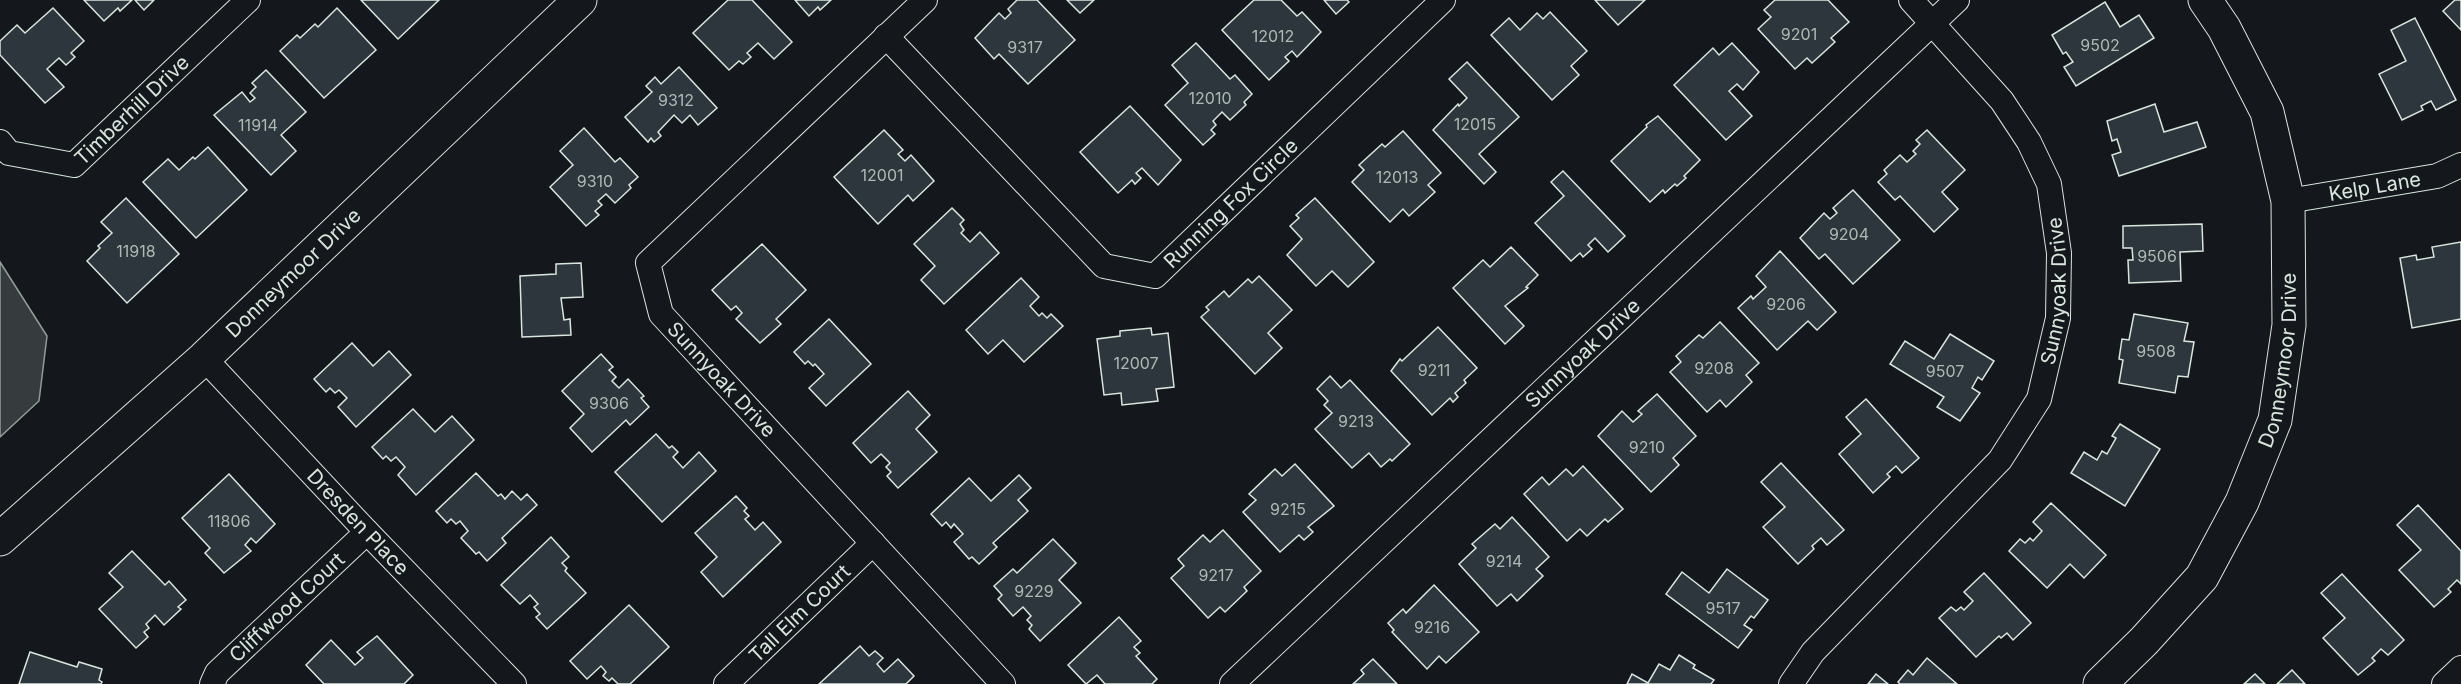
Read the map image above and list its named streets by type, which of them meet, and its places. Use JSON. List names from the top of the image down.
{
  "streets": {
    "street": [
      "Timberhill Drive",
      "Kelp Lane",
      "Running Fox Circle",
      "Donneymoor Drive",
      "Sunnyoak Drive",
      "Dresden Place",
      "Cliffwood Court",
      "Tall Elm Court"
    ]
  },
  "crossings": [
    ["Kelp Lane", "Donneymoor Drive"],
    ["Running Fox Circle", "Sunnyoak Drive"],
    ["Donneymoor Drive", "Dresden Place"],
    ["Sunnyoak Drive", "Tall Elm Court"],
    ["Dresden Place", "Cliffwood Court"]
  ],
  "house_numbers": [
    "9201",
    "12012",
    "9502",
    "9317",
    "12010",
    "9312",
    "12015",
    "11914",
    "12001",
    "12013",
    "9310",
    "9204",
    "11918",
    "9506",
    "9206",
    "9508",
    "12007",
    "9208",
    "9211",
    "9507",
    "9306",
    "9213",
    "9210",
    "9215",
    "11806",
    "9214",
    "9217",
    "9229",
    "9517",
    "9216"
  ]
}
